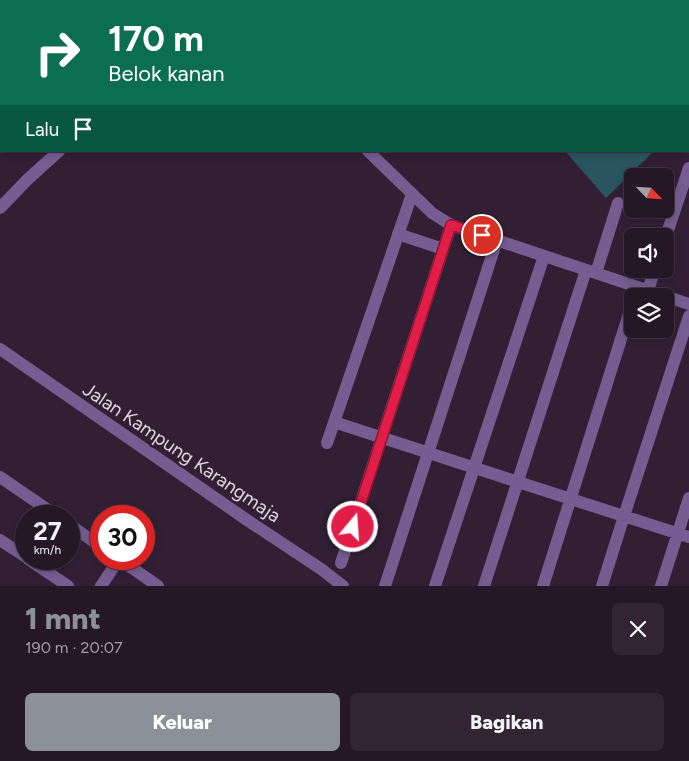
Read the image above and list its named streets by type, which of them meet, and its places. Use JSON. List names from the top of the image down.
{
  "streets": {
    "street": ["Jalan Kampung Karangmaja"]
  },
  "north": "bottom right",
  "page": {
    "turn": ["170 m", "Belok kanan"],
    "then": "Lalu",
    "speed": "27 km/h",
    "limit": "30",
    "heading": ["1 mnt", "190 m · 20:07"],
    "buttons": ["Keluar", "Bagikan"]
  }
}
